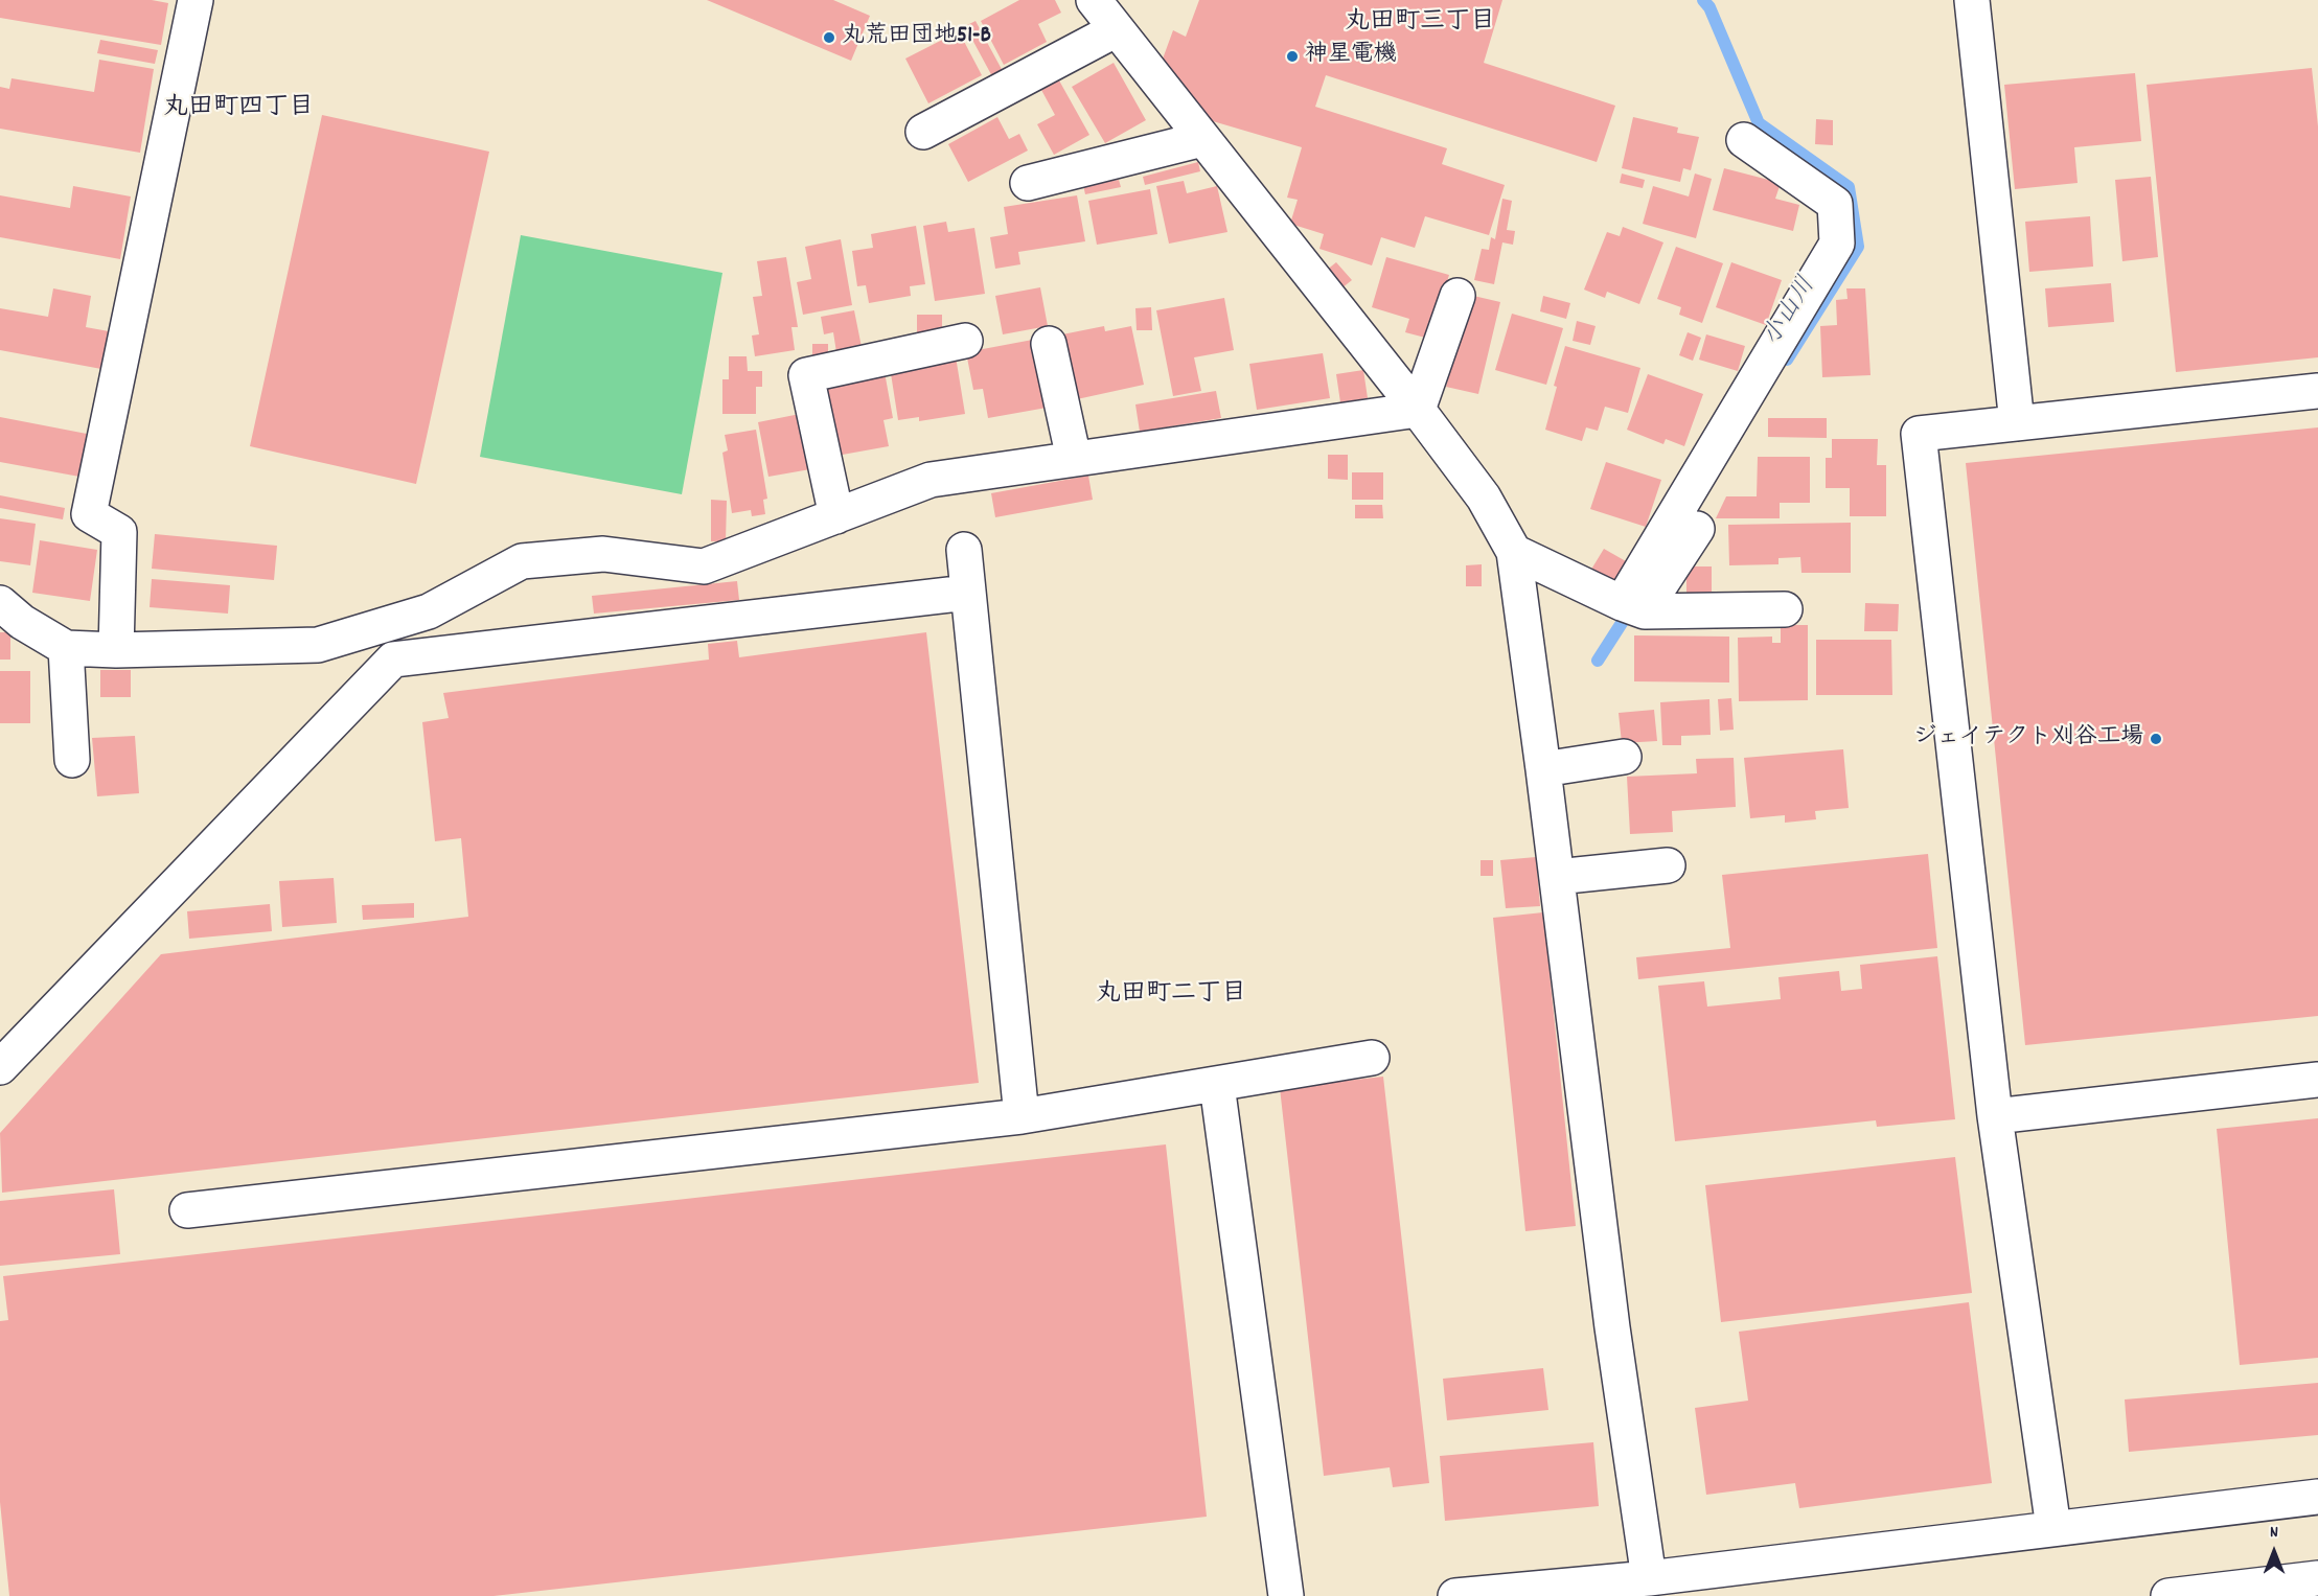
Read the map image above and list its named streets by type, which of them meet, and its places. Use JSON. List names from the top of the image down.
{
  "districts": ["丸田町三丁目", "丸田町四丁目", "丸田町二丁目"],
  "water": ["小山川"],
  "places": ["丸荒田団地51-B", "神星電機", "ジェイテクト刈谷工場"],
  "north": "top"
}
